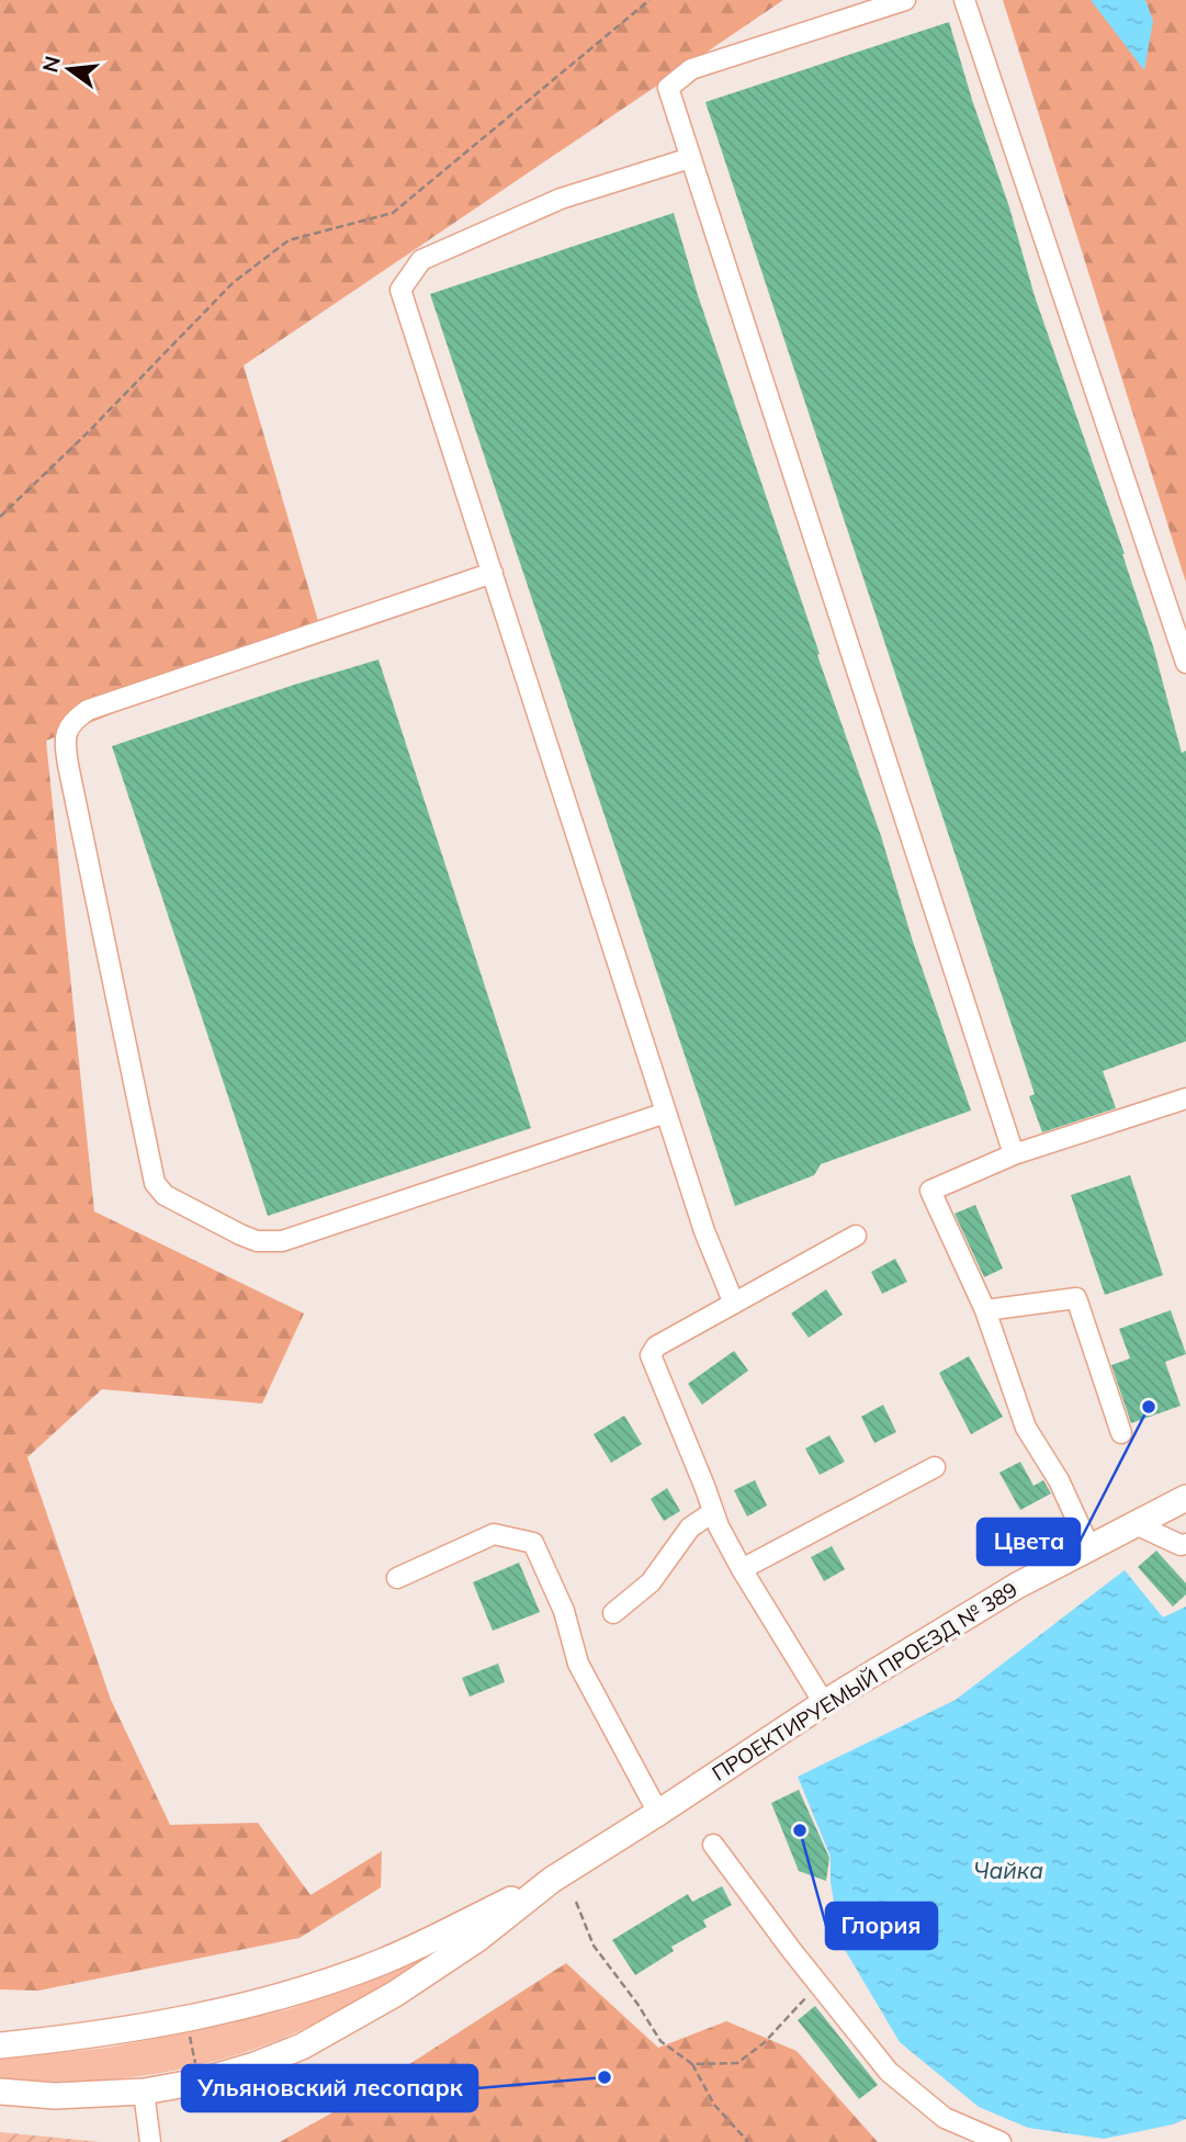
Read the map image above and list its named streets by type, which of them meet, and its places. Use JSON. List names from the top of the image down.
{
  "streets": {
    "main road": ["ПРОЕКТИРУЕМЫЙ ПРОЕЗД № 389"]
  },
  "water": ["Чайка"],
  "places": ["Цвета", "Глория", "Ульяновский лесопарк"],
  "north": "left"
}
